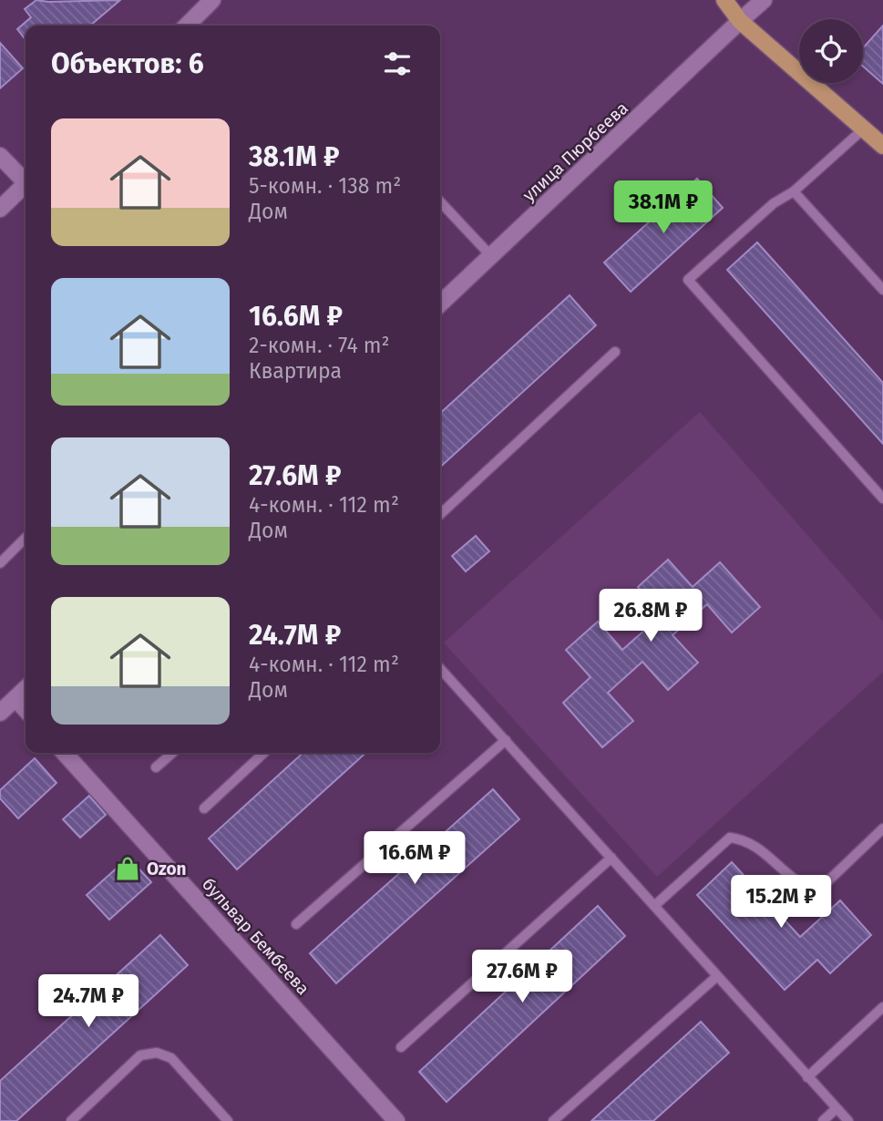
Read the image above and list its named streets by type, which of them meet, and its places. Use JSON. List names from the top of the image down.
{
  "streets": {
    "street": ["улица Пюрбеева", "бульвар Бембеева"]
  },
  "places": {
    "shop": ["Ozon"]
  },
  "page": {
    "heading": "Объектов: 6",
    "list": [
      {
        "name": "38.1M ₽",
        "note": "5-комн. · 138 m² · Дом"
      },
      {
        "name": "16.6M ₽",
        "note": "2-комн. · 74 m² · Квартира"
      },
      {
        "name": "27.6M ₽",
        "note": "4-комн. · 112 m² · Дом"
      },
      {
        "name": "24.7M ₽",
        "note": "4-комн. · 112 m² · Дом"
      }
    ],
    "price": [
      "38.1M ₽",
      "26.8M ₽",
      "16.6M ₽",
      "15.2M ₽",
      "27.6M ₽",
      "24.7M ₽"
    ]
  }
}
